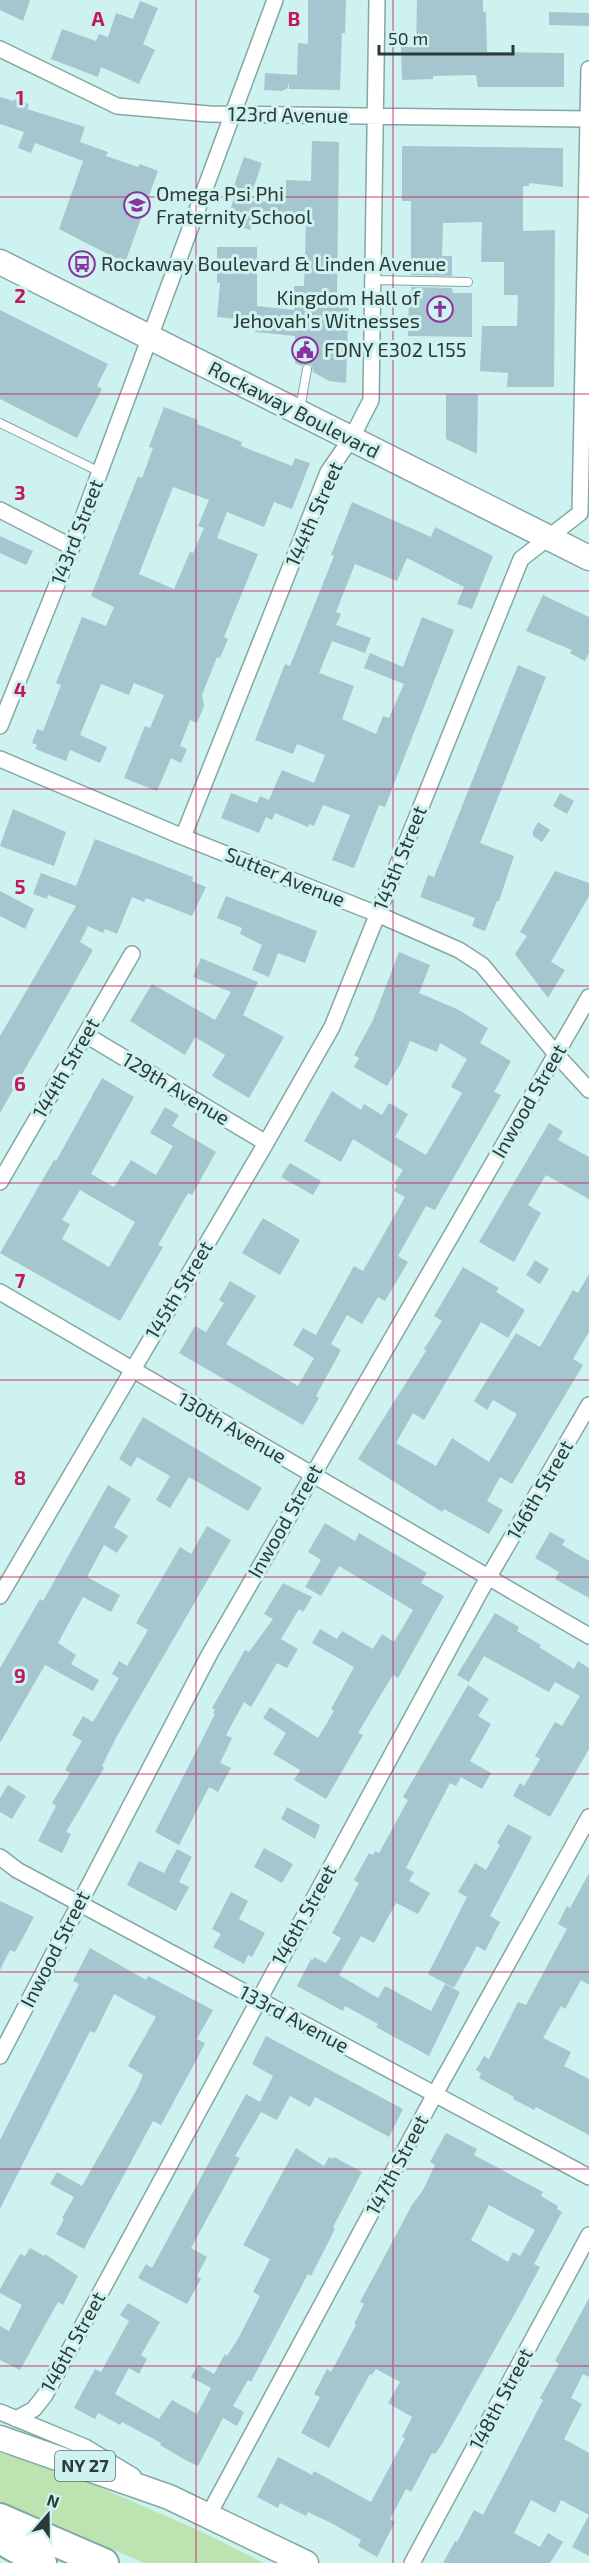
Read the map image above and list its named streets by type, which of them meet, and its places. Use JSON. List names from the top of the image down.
{
  "streets": {
    "main road": ["Rockaway Boulevard", "NY 27"],
    "street": [
      "123rd Avenue",
      "144th Street",
      "143rd Street",
      "145th Street",
      "Sutter Avenue",
      "129th Avenue",
      "Inwood Street",
      "130th Avenue",
      "146th Street",
      "133rd Avenue",
      "147th Street",
      "148th Street"
    ]
  },
  "crossings": [
    ["123rd Avenue", "144th Street"],
    ["123rd Avenue", "143rd Street"],
    ["123rd Avenue", "145th Street"],
    ["Rockaway Boulevard", "144th Street"],
    ["Rockaway Boulevard", "143rd Street"],
    ["Rockaway Boulevard", "145th Street"],
    ["144th Street", "Sutter Avenue"],
    ["144th Street", "129th Avenue"],
    ["145th Street", "Sutter Avenue"],
    ["145th Street", "129th Avenue"],
    ["145th Street", "130th Avenue"],
    ["Sutter Avenue", "Inwood Street"],
    ["Inwood Street", "130th Avenue"],
    ["Inwood Street", "133rd Avenue"],
    ["130th Avenue", "146th Street"],
    ["146th Street", "133rd Avenue"],
    ["133rd Avenue", "147th Street"],
    ["147th Street", "NY 27"]
  ],
  "places": {
    "school or university": ["Omega Psi Phi Fraternity School"],
    "bus stop": ["Rockaway Boulevard & Linden Avenue"],
    "church": ["Kingdom Hall of Jehovah's Witnesses"],
    "public building": ["FDNY E302 L155"]
  },
  "scale_bar": "50 m",
  "north": "top",
  "grid": {
    "columns": ["A", "B"],
    "rows": [
      "1",
      "2",
      "3",
      "4",
      "5",
      "6",
      "7",
      "8",
      "9"
    ]
  }
}
